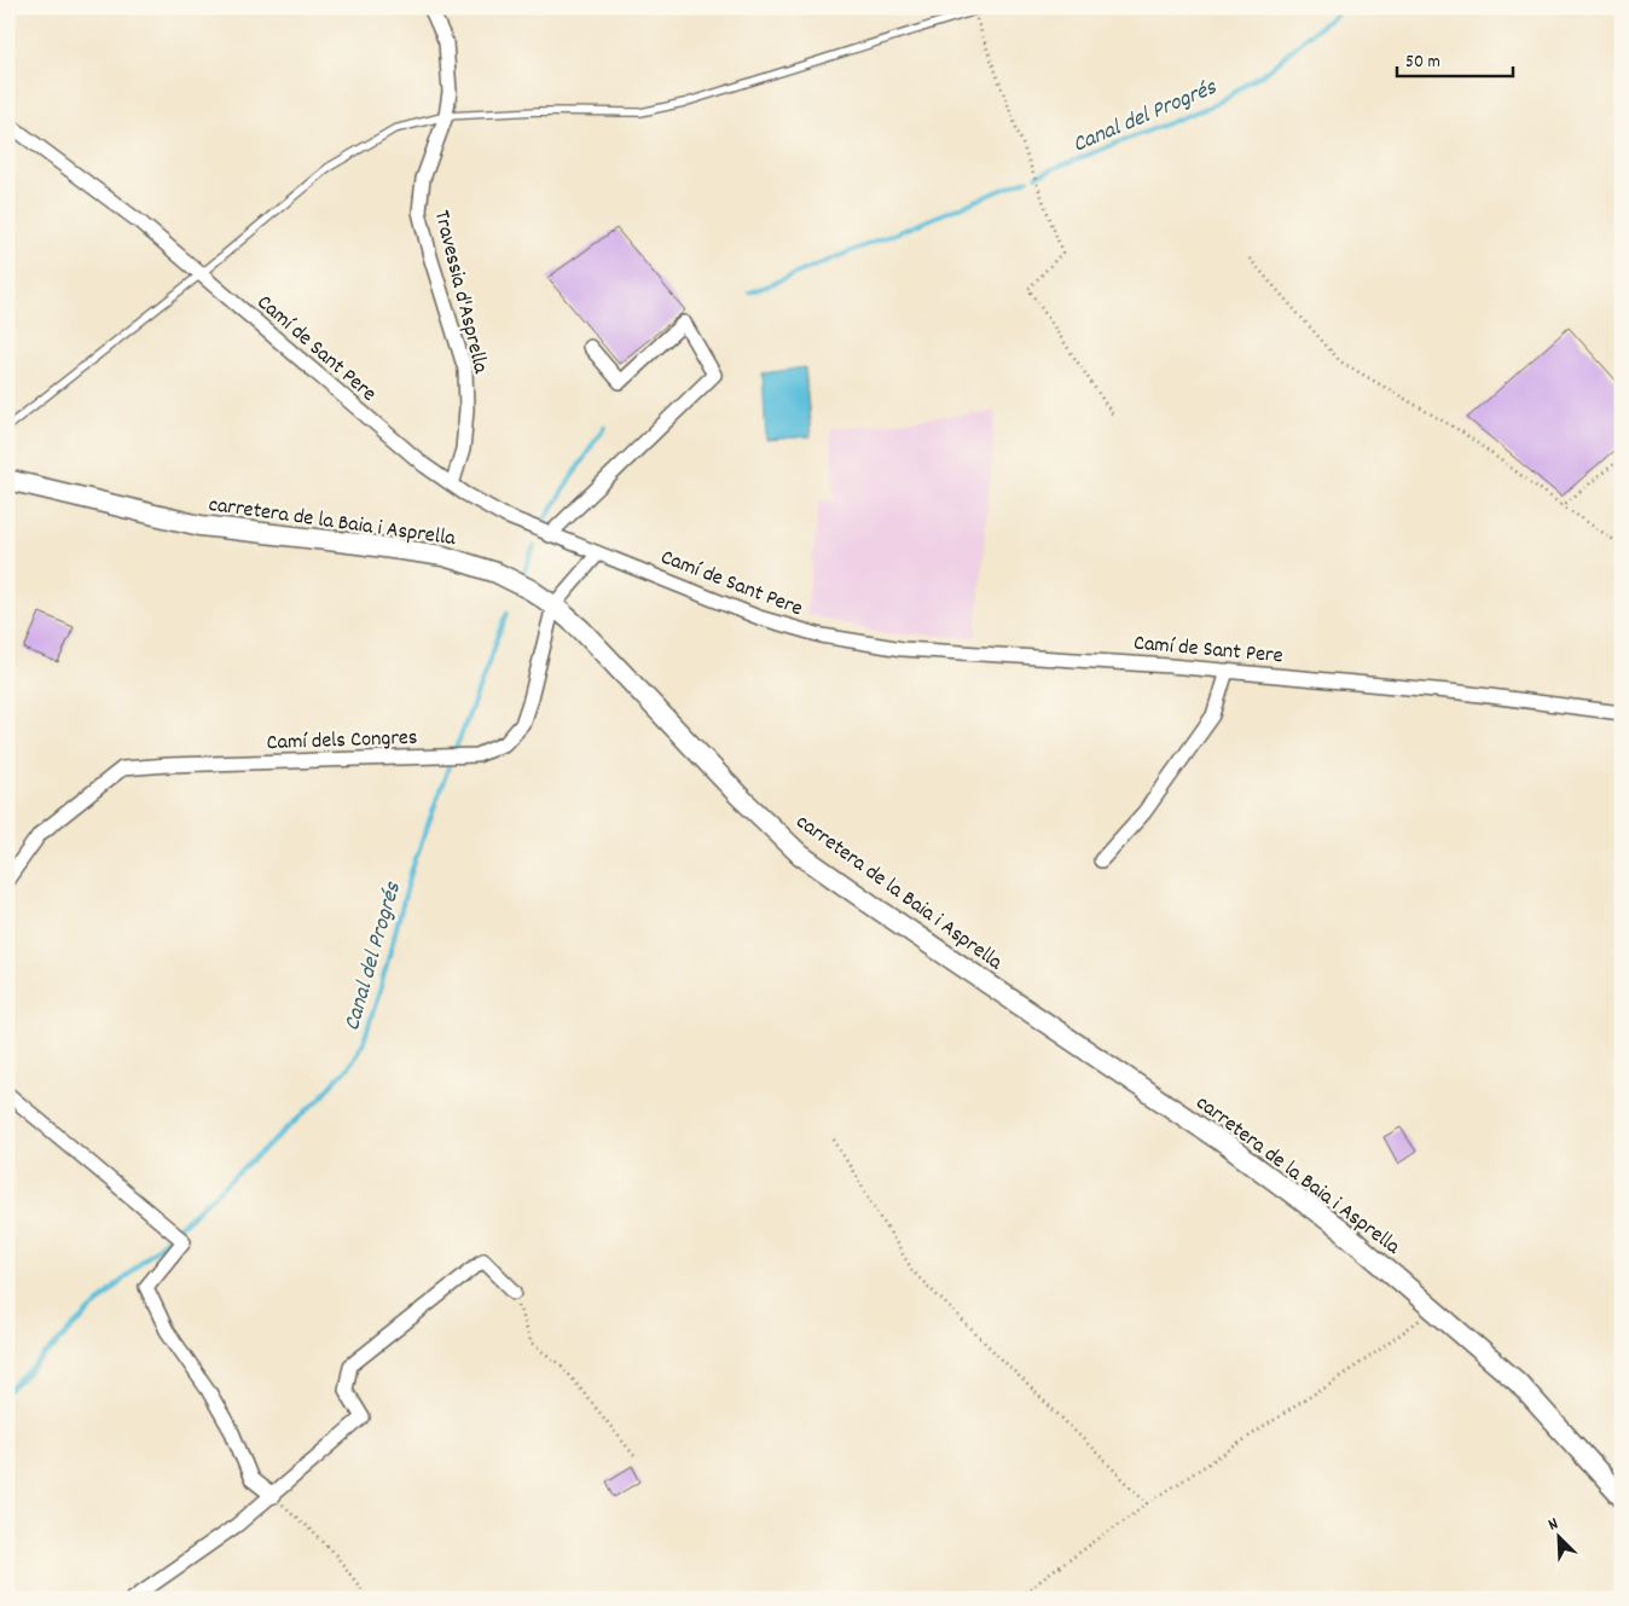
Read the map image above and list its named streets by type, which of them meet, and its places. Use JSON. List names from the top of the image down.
{
  "streets": {
    "main road": ["carretera de la Baia i Asprella"],
    "street": ["Travessia d'Asprella", "Camí de Sant Pere", "Camí dels Congres"]
  },
  "crossings": [
    ["Travessia d'Asprella", "Camí de Sant Pere"],
    ["Camí de Sant Pere", "Camí dels Congres"],
    ["carretera de la Baia i Asprella", "Camí dels Congres"]
  ],
  "water": ["Canal del Progrés"],
  "scale_bar": "50 m",
  "north": "top left"
}
